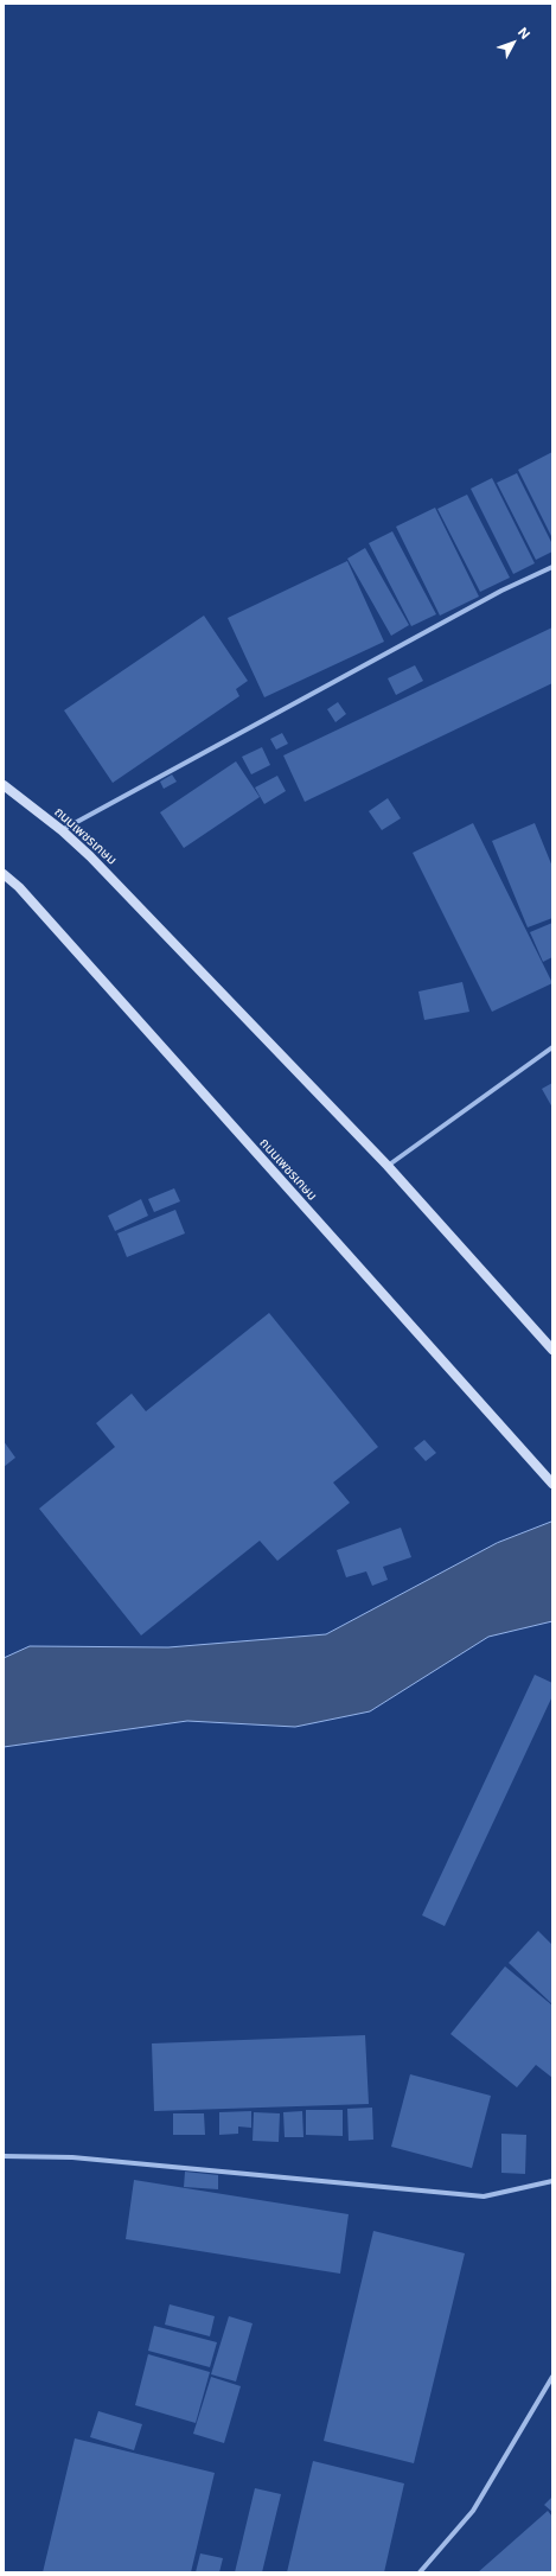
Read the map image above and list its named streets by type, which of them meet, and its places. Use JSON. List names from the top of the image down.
{
  "streets": {
    "main road": ["ถนนเพชรเกษม"]
  },
  "north": "top right"
}
